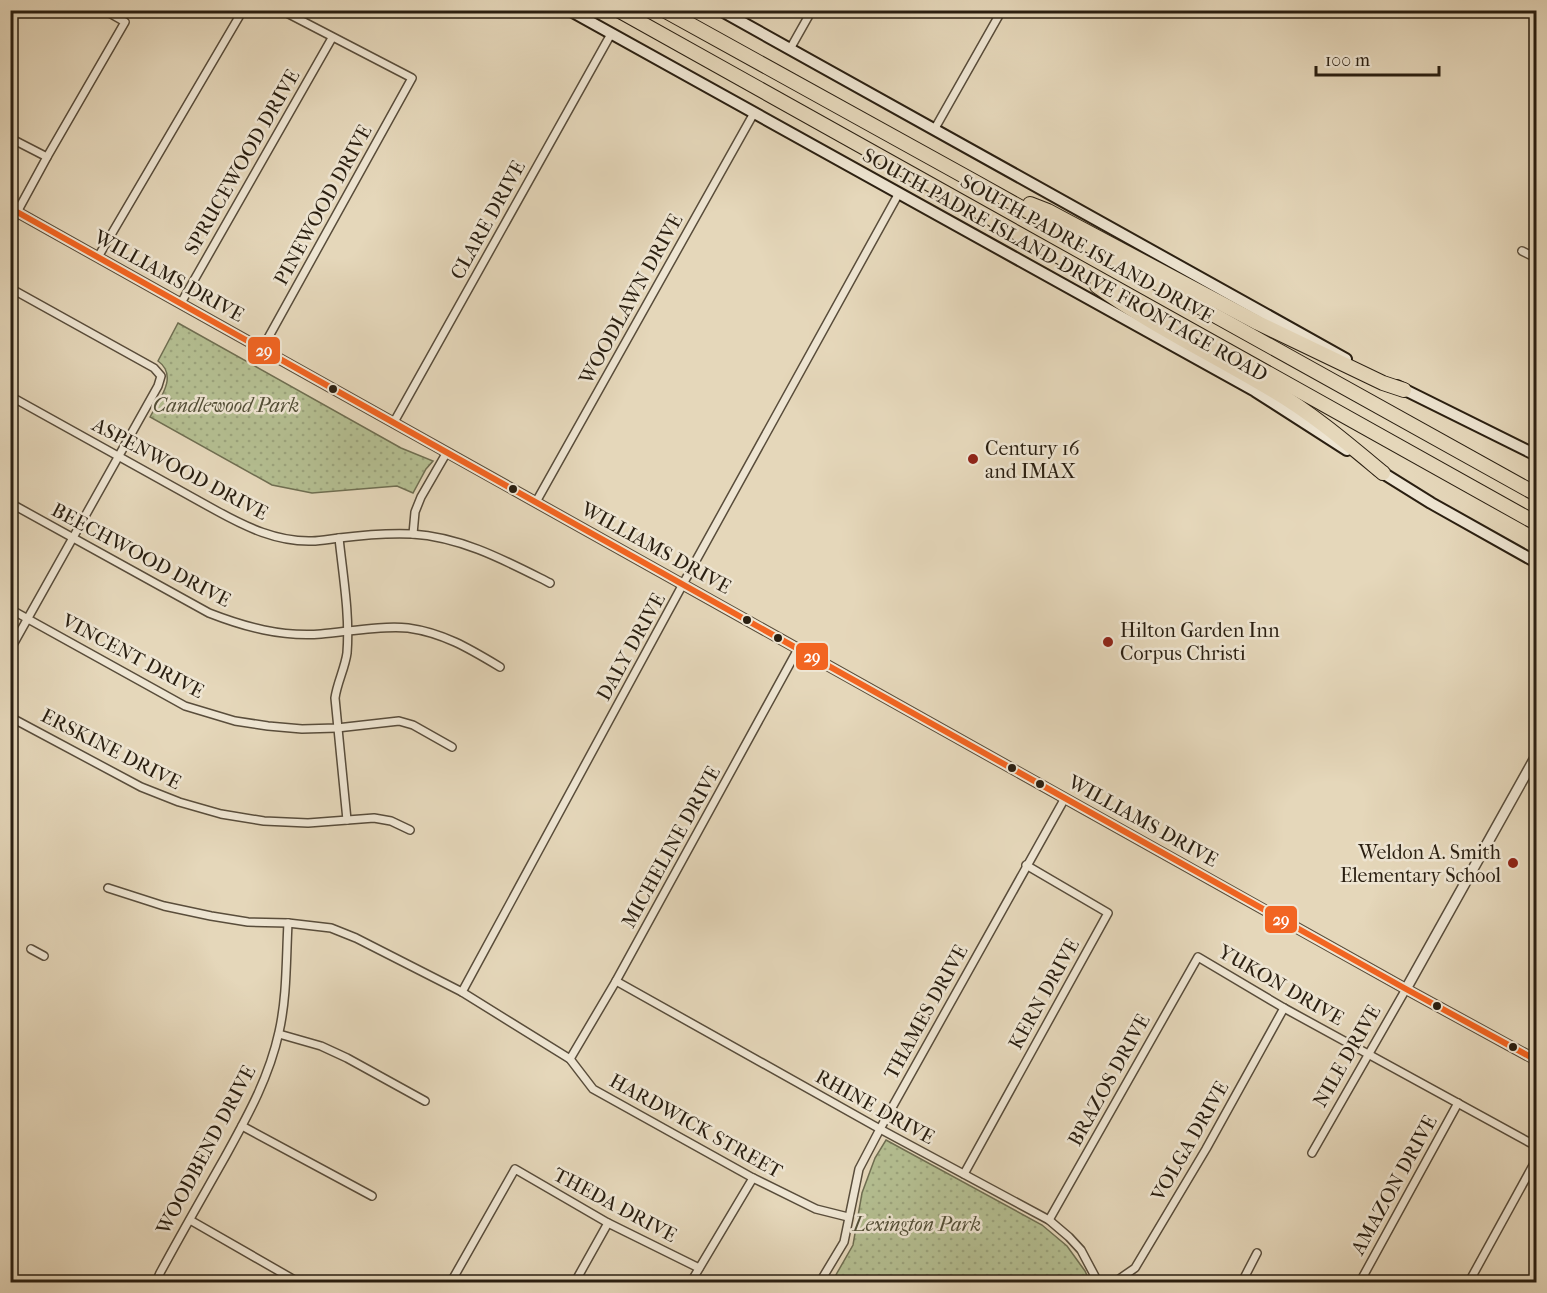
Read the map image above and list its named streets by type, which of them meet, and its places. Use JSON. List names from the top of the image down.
{
  "streets": {
    "highway": ["SOUTH PADRE ISLAND DRIVE"],
    "main road": ["SOUTH PADRE ISLAND DRIVE FRONTAGE ROAD"],
    "street": [
      "SPRUCEWOOD DRIVE",
      "PINEWOOD DRIVE",
      "CLARE DRIVE",
      "WILLIAMS DRIVE",
      "WOODLAWN DRIVE",
      "ASPENWOOD DRIVE",
      "BEECHWOOD DRIVE",
      "DALY DRIVE",
      "VINCENT DRIVE",
      "ERSKINE DRIVE",
      "MICHELINE DRIVE",
      "YUKON DRIVE",
      "KERN DRIVE",
      "THAMES DRIVE",
      "NILE DRIVE",
      "BRAZOS DRIVE",
      "RHINE DRIVE",
      "HARDWICK STREET",
      "VOLGA DRIVE",
      "WOODBEND DRIVE",
      "AMAZON DRIVE",
      "THEDA DRIVE"
    ]
  },
  "crossings": [
    ["SPRUCEWOOD DRIVE", "PINEWOOD DRIVE"],
    ["SPRUCEWOOD DRIVE", "WILLIAMS DRIVE"],
    ["PINEWOOD DRIVE", "WILLIAMS DRIVE"],
    ["CLARE DRIVE", "SOUTH PADRE ISLAND DRIVE FRONTAGE ROAD"],
    ["CLARE DRIVE", "WILLIAMS DRIVE"],
    ["SOUTH PADRE ISLAND DRIVE FRONTAGE ROAD", "WOODLAWN DRIVE"],
    ["SOUTH PADRE ISLAND DRIVE FRONTAGE ROAD", "DALY DRIVE"],
    ["WILLIAMS DRIVE", "WOODLAWN DRIVE"],
    ["WILLIAMS DRIVE", "DALY DRIVE"],
    ["WILLIAMS DRIVE", "MICHELINE DRIVE"],
    ["WILLIAMS DRIVE", "THAMES DRIVE"],
    ["WILLIAMS DRIVE", "NILE DRIVE"],
    ["DALY DRIVE", "HARDWICK STREET"],
    ["MICHELINE DRIVE", "RHINE DRIVE"],
    ["MICHELINE DRIVE", "HARDWICK STREET"],
    ["YUKON DRIVE", "NILE DRIVE"],
    ["YUKON DRIVE", "BRAZOS DRIVE"],
    ["YUKON DRIVE", "VOLGA DRIVE"],
    ["YUKON DRIVE", "AMAZON DRIVE"],
    ["KERN DRIVE", "THAMES DRIVE"],
    ["KERN DRIVE", "RHINE DRIVE"],
    ["THAMES DRIVE", "RHINE DRIVE"],
    ["THAMES DRIVE", "HARDWICK STREET"],
    ["BRAZOS DRIVE", "RHINE DRIVE"],
    ["HARDWICK STREET", "WOODBEND DRIVE"]
  ],
  "parks": ["Candlewood Park", "Lexington Park"],
  "places": ["Century 16 and IMAX", "Hilton Garden Inn Corpus Christi", "Weldon A. Smith Elementary School"],
  "lines": ["transit line 29"],
  "scale_bar": "100 m"
}
